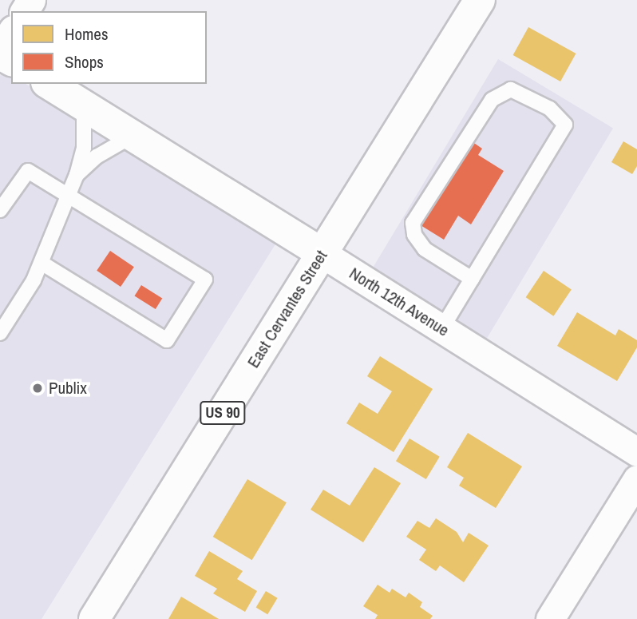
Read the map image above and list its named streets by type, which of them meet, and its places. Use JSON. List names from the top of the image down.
{
  "streets": {
    "main road": ["North 12th Avenue", "East Cervantes Street", "US 90"]
  },
  "crossings": [
    ["North 12th Avenue", "East Cervantes Street"]
  ],
  "places": ["Publix"],
  "legend": ["Homes", "Shops"]
}
